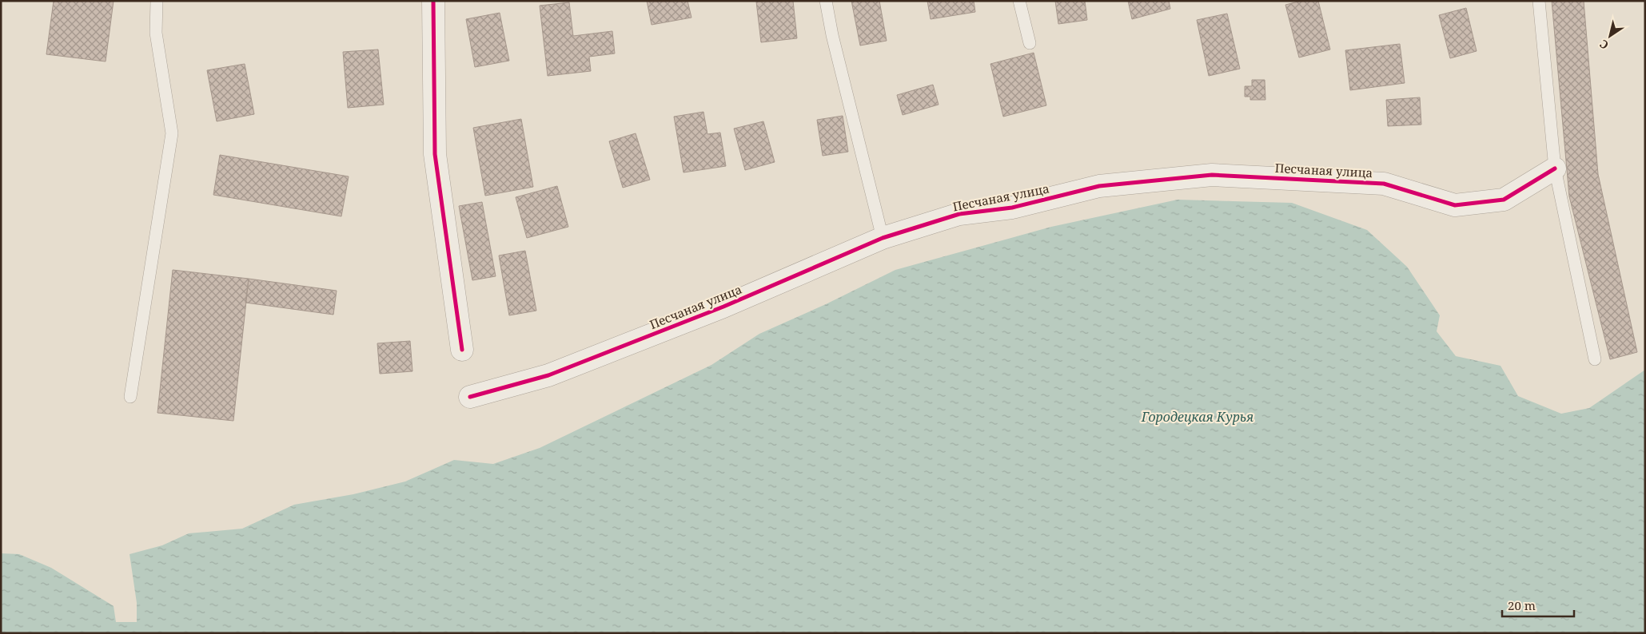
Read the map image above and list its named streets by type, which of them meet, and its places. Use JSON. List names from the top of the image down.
{
  "streets": {
    "street": ["Песчаная улица"]
  },
  "water": ["Городецкая Курья"],
  "scale_bar": "20 m",
  "north": "bottom left"
}
